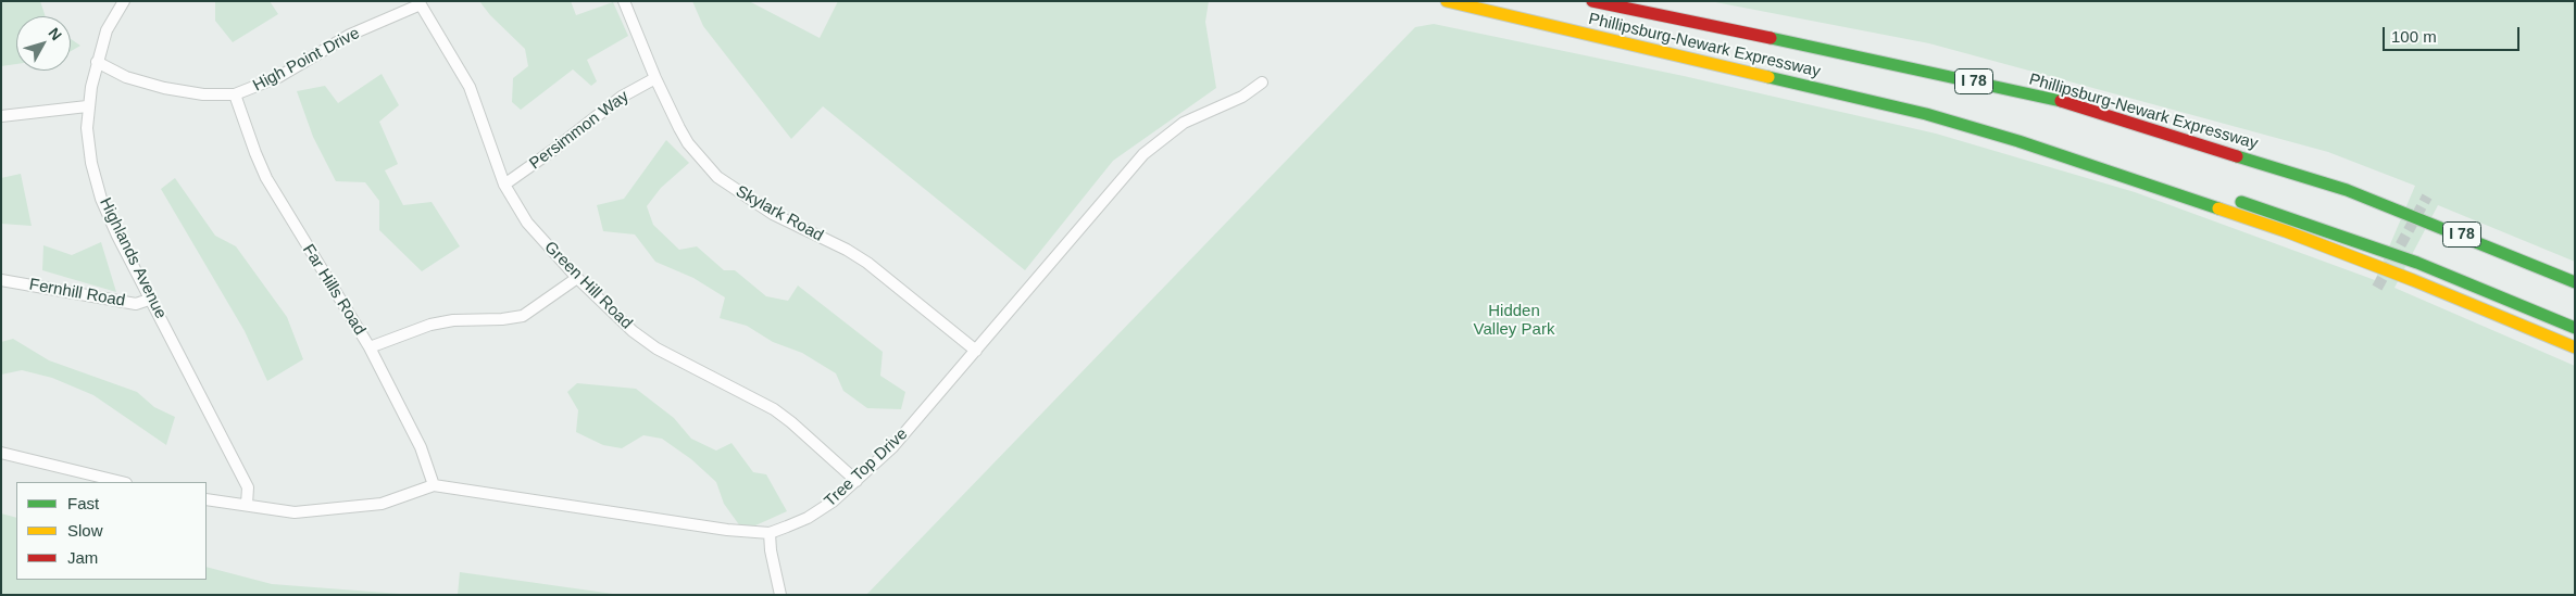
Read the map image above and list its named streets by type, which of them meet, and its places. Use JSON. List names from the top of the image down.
{
  "streets": {
    "highway": ["Phillipsburg-Newark Expressway", "I 78"],
    "street": [
      "High Point Drive",
      "Persimmon Way",
      "Skylark Road",
      "Highlands Avenue",
      "Green Hill Road",
      "Far Hills Road",
      "Fernhill Road",
      "Tree Top Drive"
    ]
  },
  "crossings": [
    ["High Point Drive", "Highlands Avenue"],
    ["High Point Drive", "Green Hill Road"],
    ["High Point Drive", "Far Hills Road"],
    ["Persimmon Way", "Skylark Road"],
    ["Persimmon Way", "Green Hill Road"],
    ["Skylark Road", "Tree Top Drive"],
    ["Highlands Avenue", "Fernhill Road"],
    ["Highlands Avenue", "Tree Top Drive"],
    ["Green Hill Road", "Tree Top Drive"],
    ["Far Hills Road", "Tree Top Drive"]
  ],
  "parks": ["Hidden Valley Park"],
  "legend": ["Fast", "Slow", "Jam"],
  "scale_bar": "100 m",
  "north": "top right"
}
